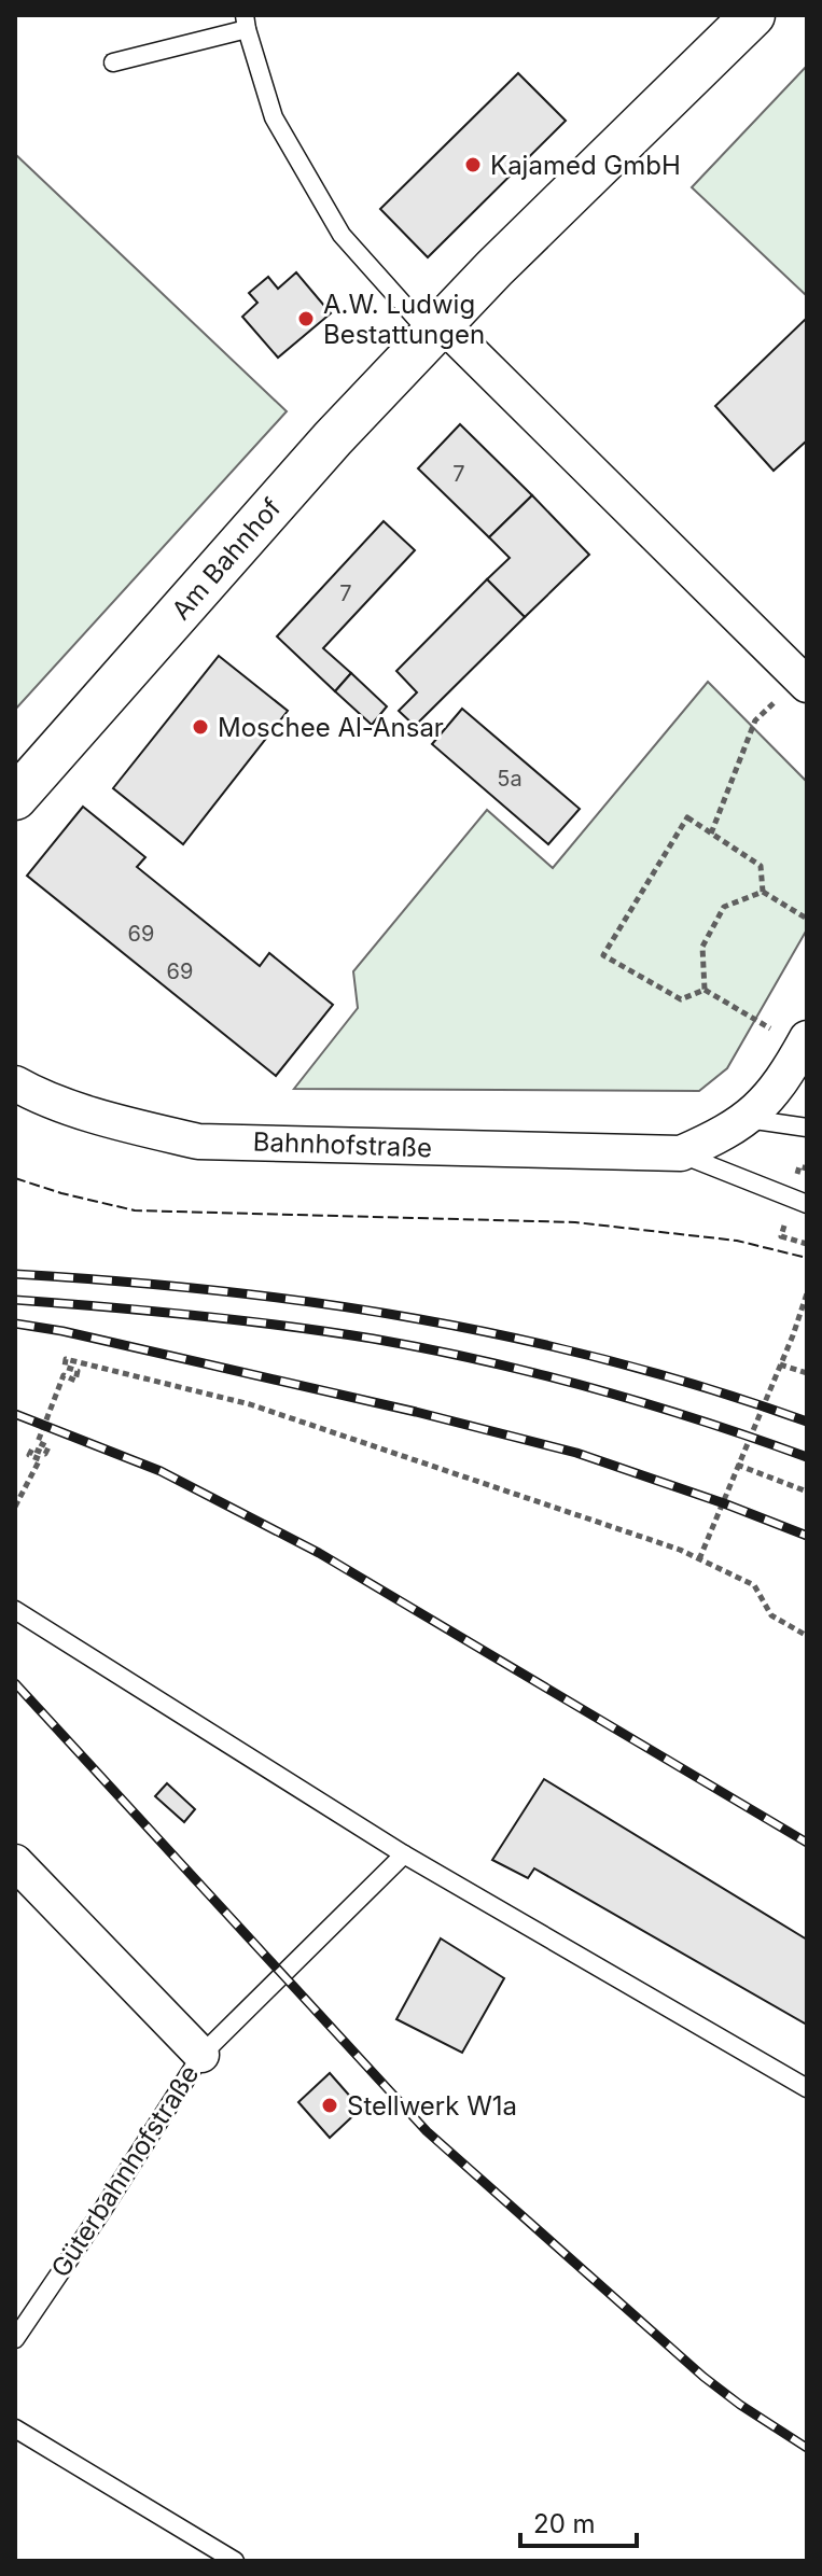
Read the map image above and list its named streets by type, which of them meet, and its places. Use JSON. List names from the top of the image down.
{
  "streets": {
    "street": ["Am Bahnhof", "Bahnhofstraße", "Güterbahnhofstraße"]
  },
  "places": [
    "Kajamed GmbH",
    "A.W. Ludwig Bestattungen",
    "Moschee Al-Ansar",
    "Stellwerk W1a"
  ],
  "house_numbers": [
    "7",
    "7",
    "5a",
    "69",
    "69"
  ],
  "scale_bar": "20 m"
}
